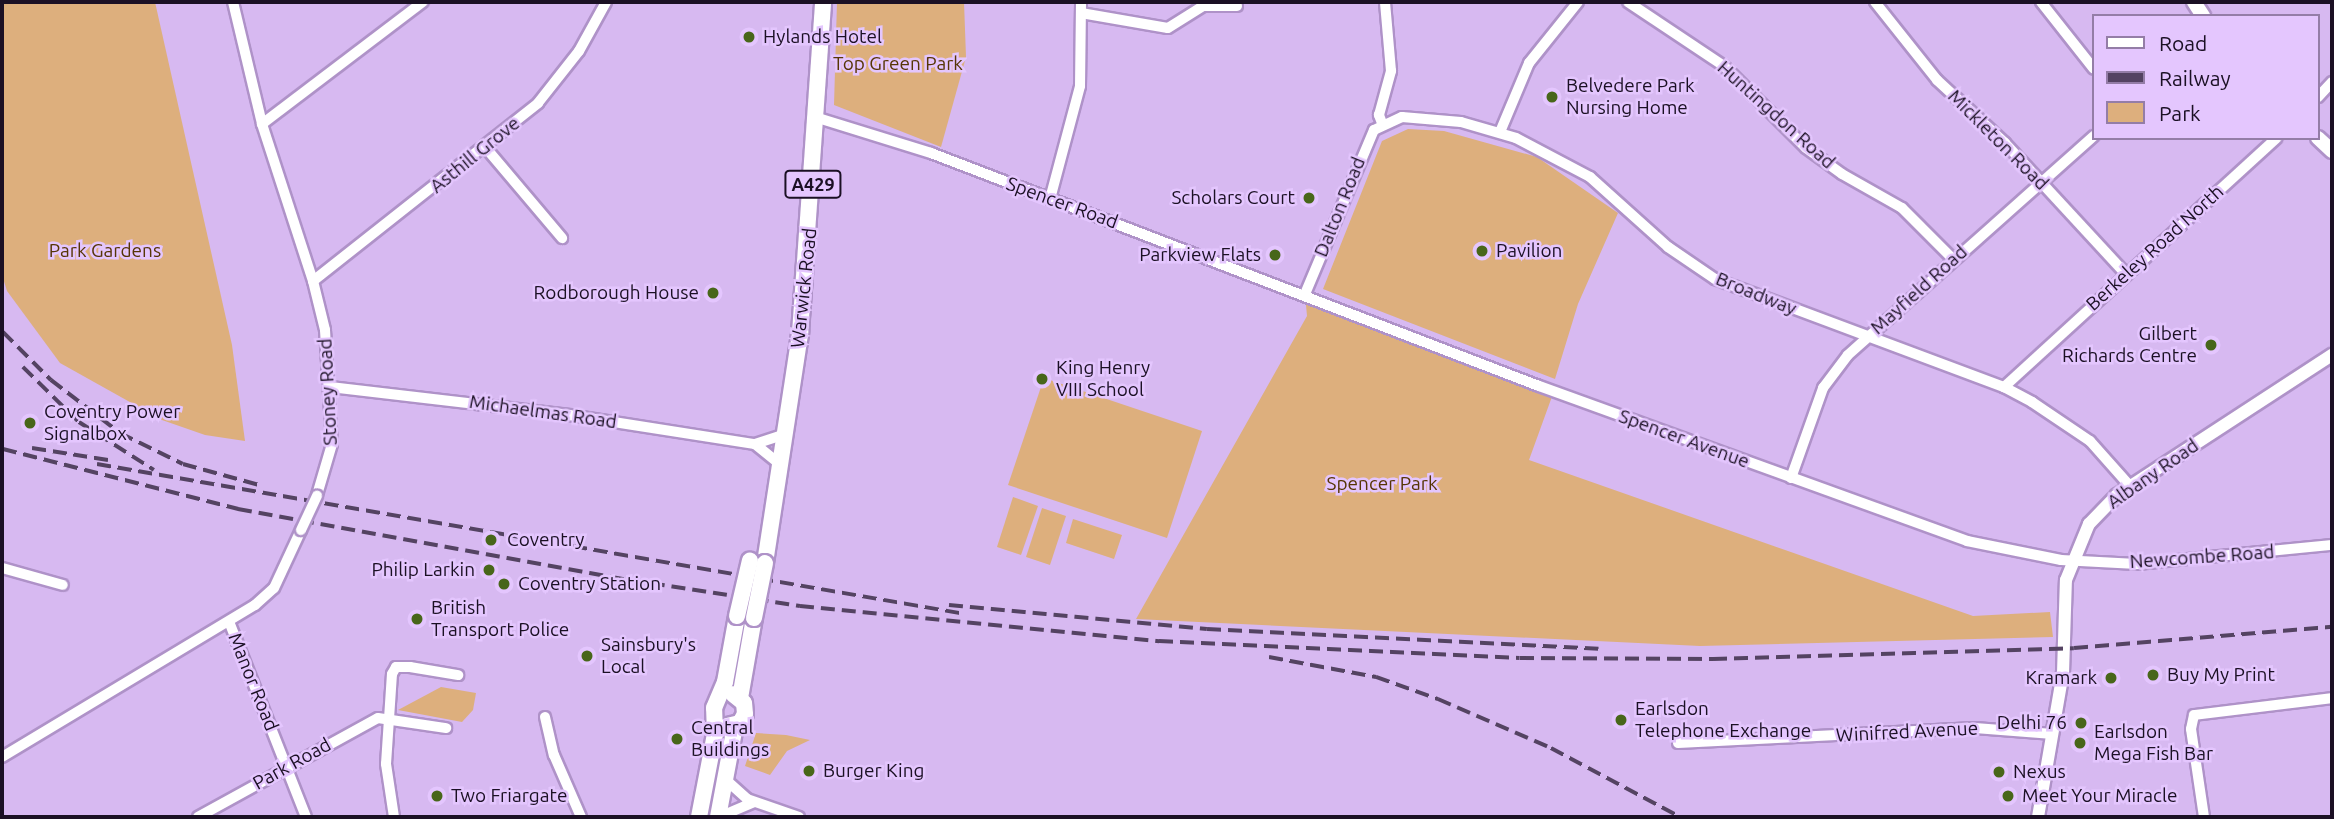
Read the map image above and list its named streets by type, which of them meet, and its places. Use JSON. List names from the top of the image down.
{
  "streets": {
    "main road": ["A429", "Warwick Road"],
    "street": [
      "Huntingdon Road",
      "Mickleton Road",
      "Asthill Grove",
      "Spencer Road",
      "Dalton Road",
      "Berkeley Road North",
      "Mayfield Road",
      "Broadway",
      "Stoney Road",
      "Michaelmas Road",
      "Spencer Avenue",
      "Albany Road",
      "Newcombe Road",
      "Manor Road",
      "Winifred Avenue",
      "Park Road"
    ]
  },
  "crossings": [
    ["Huntingdon Road", "Mayfield Road"],
    ["Mickleton Road", "Berkeley Road North"],
    ["Mickleton Road", "Mayfield Road"],
    ["Asthill Grove", "Stoney Road"],
    ["Spencer Road", "Dalton Road"],
    ["Spencer Road", "Warwick Road"],
    ["Spencer Road", "Spencer Avenue"],
    ["Dalton Road", "Broadway"],
    ["Dalton Road", "Spencer Avenue"],
    ["Berkeley Road North", "Broadway"],
    ["Warwick Road", "Michaelmas Road"],
    ["Mayfield Road", "Broadway"],
    ["Mayfield Road", "Spencer Avenue"],
    ["Broadway", "Albany Road"],
    ["Stoney Road", "Michaelmas Road"],
    ["Stoney Road", "Manor Road"],
    ["Spencer Avenue", "Albany Road"],
    ["Spencer Avenue", "Newcombe Road"],
    ["Albany Road", "Newcombe Road"],
    ["Albany Road", "Winifred Avenue"],
    ["Manor Road", "Park Road"]
  ],
  "parks": ["Top Green Park", "Park Gardens", "Spencer Park"],
  "places": [
    "Hylands Hotel",
    "Belvedere Park Nursing Home",
    "Scholars Court",
    "Pavilion",
    "Parkview Flats",
    "Rodborough House",
    "Gilbert Richards Centre",
    "King Henry VIII School",
    "Coventry Power Signalbox",
    "Coventry",
    "Philip Larkin",
    "Coventry Station",
    "British Transport Police",
    "Sainsbury's Local",
    "Buy My Print",
    "Kramark",
    "Earlsdon Telephone Exchange",
    "Delhi 76",
    "Central Buildings",
    "Earlsdon Mega Fish Bar",
    "Burger King",
    "Nexus",
    "Two Friargate",
    "Meet Your Miracle"
  ],
  "legend": ["Road", "Railway", "Park"]
}
